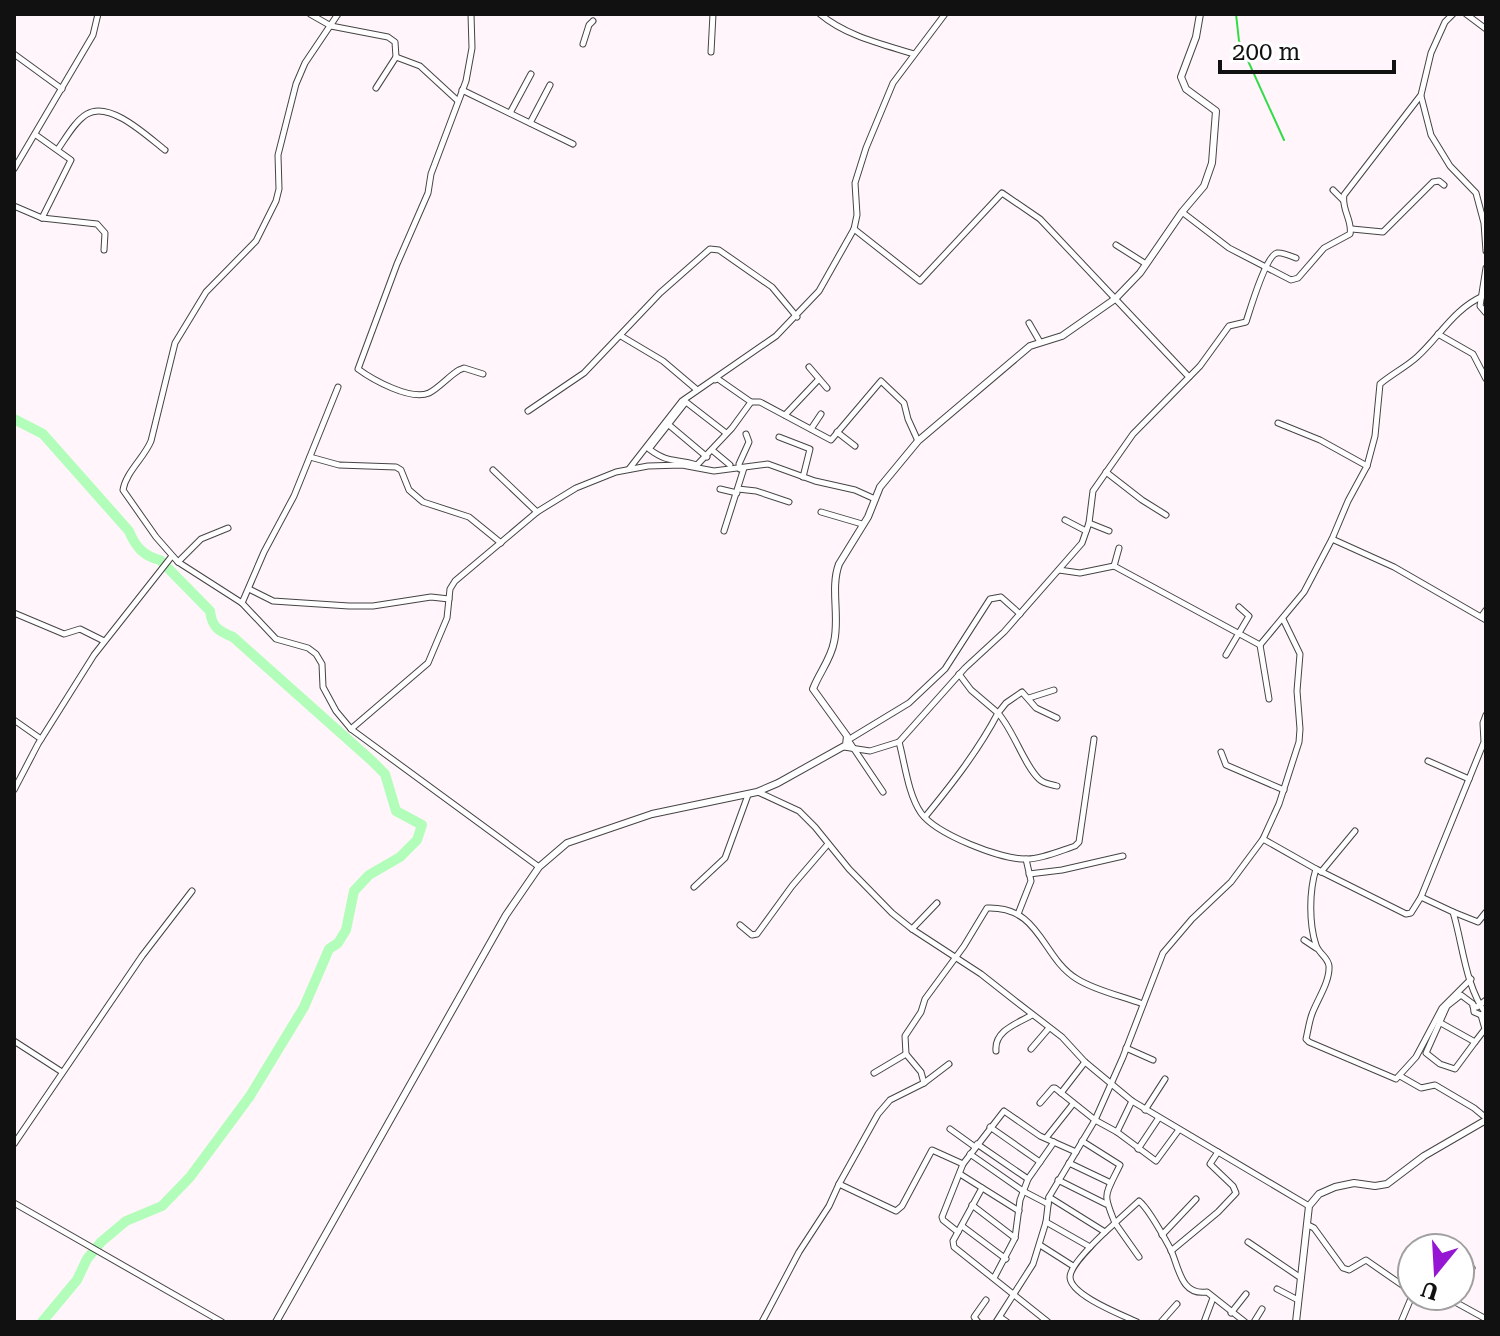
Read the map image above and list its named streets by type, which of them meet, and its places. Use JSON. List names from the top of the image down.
{
  "scale_bar": "200 m",
  "north": "bottom"
}
